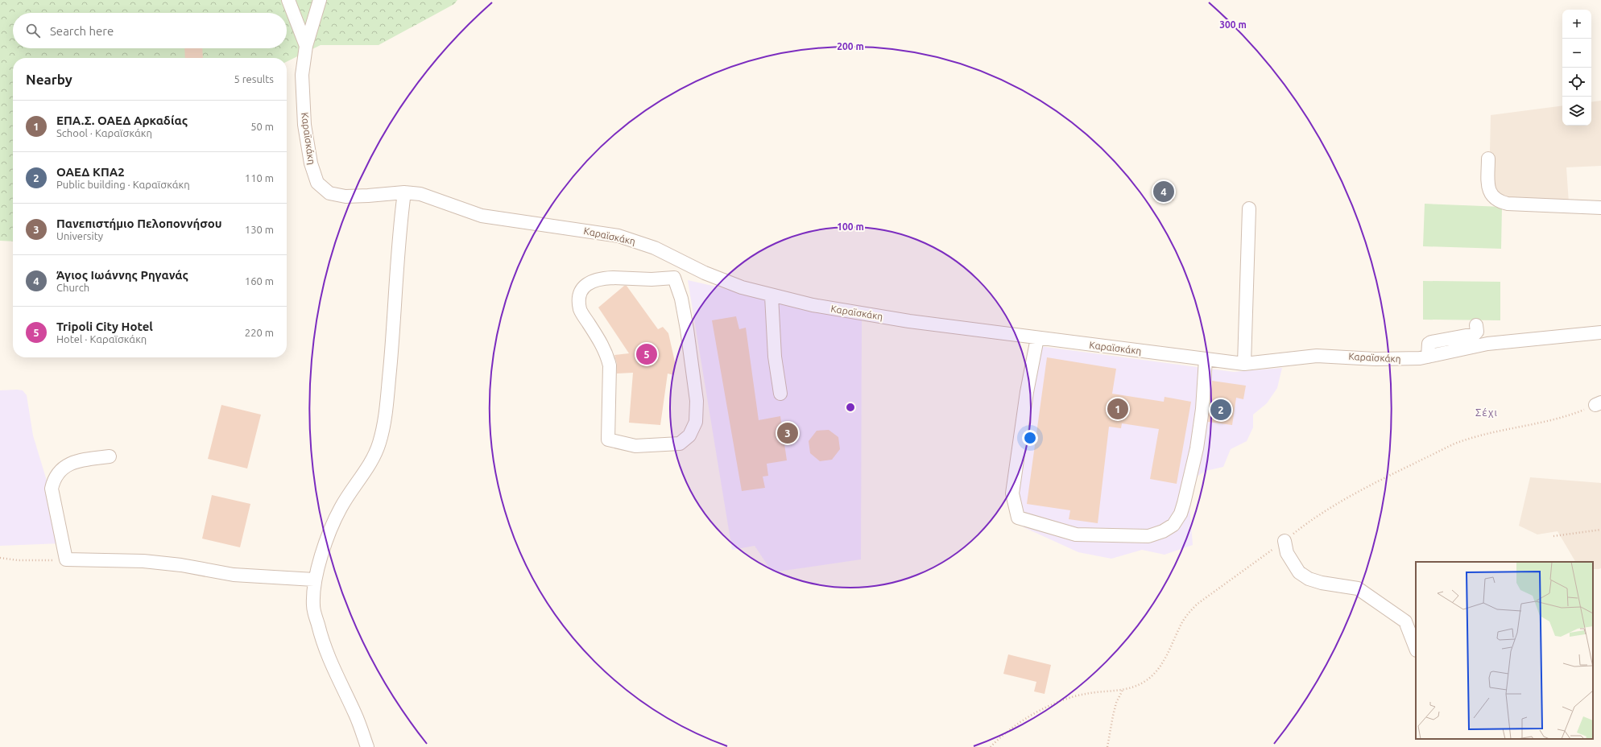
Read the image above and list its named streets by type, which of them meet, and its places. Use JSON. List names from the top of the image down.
{
  "streets": {
    "street": ["Καραϊσκάκη"]
  },
  "districts": ["Σέχι"],
  "page": {
    "map_buttons": ["+", "−"],
    "search": "Search here",
    "heading": ["Nearby", "5 results"],
    "list": [
      {
        "mark": "1",
        "name": "ΕΠΑ.Σ. ΟΑΕΔ Αρκαδίας",
        "note": "School · Καραϊσκάκη",
        "value": "50 m"
      },
      {
        "mark": "2",
        "name": "ΟΑΕΔ ΚΠΑ2",
        "note": "Public building · Καραϊσκάκη",
        "value": "110 m"
      },
      {
        "mark": "3",
        "name": "Πανεπιστήμιο Πελοποννήσου",
        "note": "University",
        "value": "130 m"
      },
      {
        "mark": "4",
        "name": "Άγιος Ιωάννης Ρηγανάς",
        "note": "Church",
        "value": "160 m"
      },
      {
        "mark": "5",
        "name": "Tripoli City Hotel",
        "note": "Hotel · Καραϊσκάκη",
        "value": "220 m"
      }
    ],
    "pins": [
      "4",
      "5",
      "1",
      "2",
      "3"
    ]
  },
  "rings": ["300 m", "200 m", "100 m"]
}
